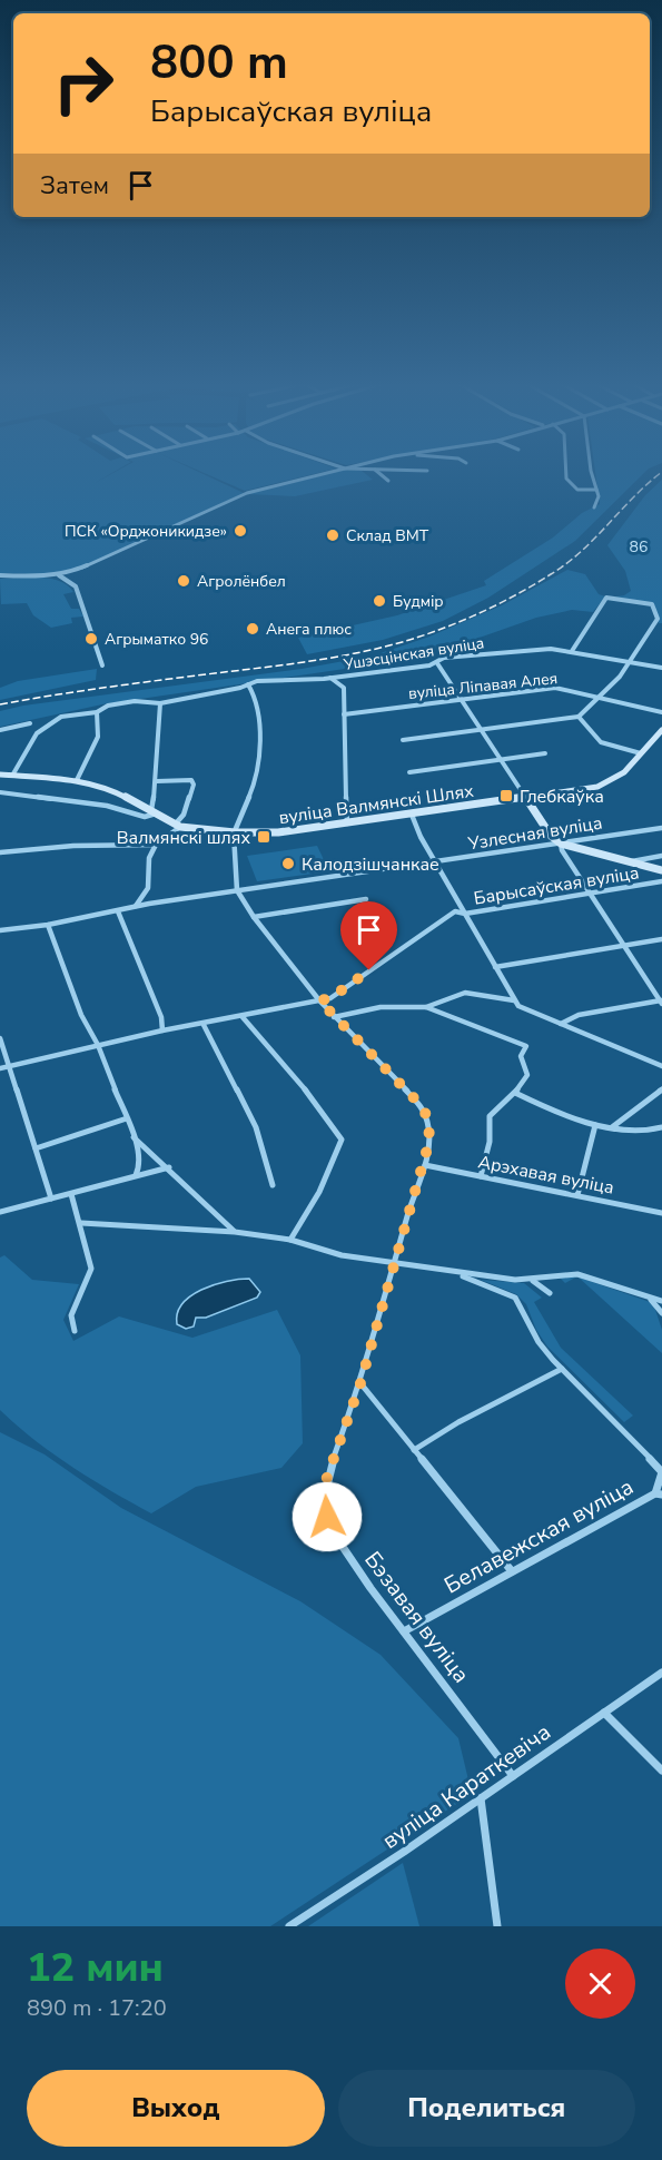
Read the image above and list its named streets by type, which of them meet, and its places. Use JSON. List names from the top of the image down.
{
  "streets": {
    "main road": ["вуліца Валмянскі Шлях"],
    "street": [
      "Ушэсцінская вуліца",
      "вуліца Ліпавая Алея",
      "Узлесная вуліца",
      "Барысаўская вуліца",
      "Арэхавая вуліца",
      "Белавежская вуліца",
      "Бэзавая вуліца",
      "вуліца Караткевіча"
    ]
  },
  "crossings": [
    ["Ушэсцінская вуліца", "вуліца Валмянскі Шлях"],
    ["вуліца Валмянскі Шлях", "Бэзавая вуліца"],
    ["Узлесная вуліца", "Бэзавая вуліца"],
    ["Барысаўская вуліца", "Бэзавая вуліца"],
    ["Арэхавая вуліца", "Бэзавая вуліца"],
    ["Белавежская вуліца", "Бэзавая вуліца"],
    ["Бэзавая вуліца", "вуліца Караткевіча"]
  ],
  "parks": ["86"],
  "places": {
    "other": [
      "ПСК «Орджоникидзе»",
      "Склад BMT",
      "Агролёнбел",
      "Будмір",
      "Анега плюс",
      "Агрыматко 96",
      "Калодзішчанкае"
    ],
    "transit": ["Глебкаўка", "Валмянскі шлях"]
  },
  "page": {
    "turn": ["800 m", "Барысаўская вуліца"],
    "then": "Затем",
    "heading": ["12 мин", "890 m · 17:20"],
    "buttons": ["Выход", "Поделиться"]
  }
}
